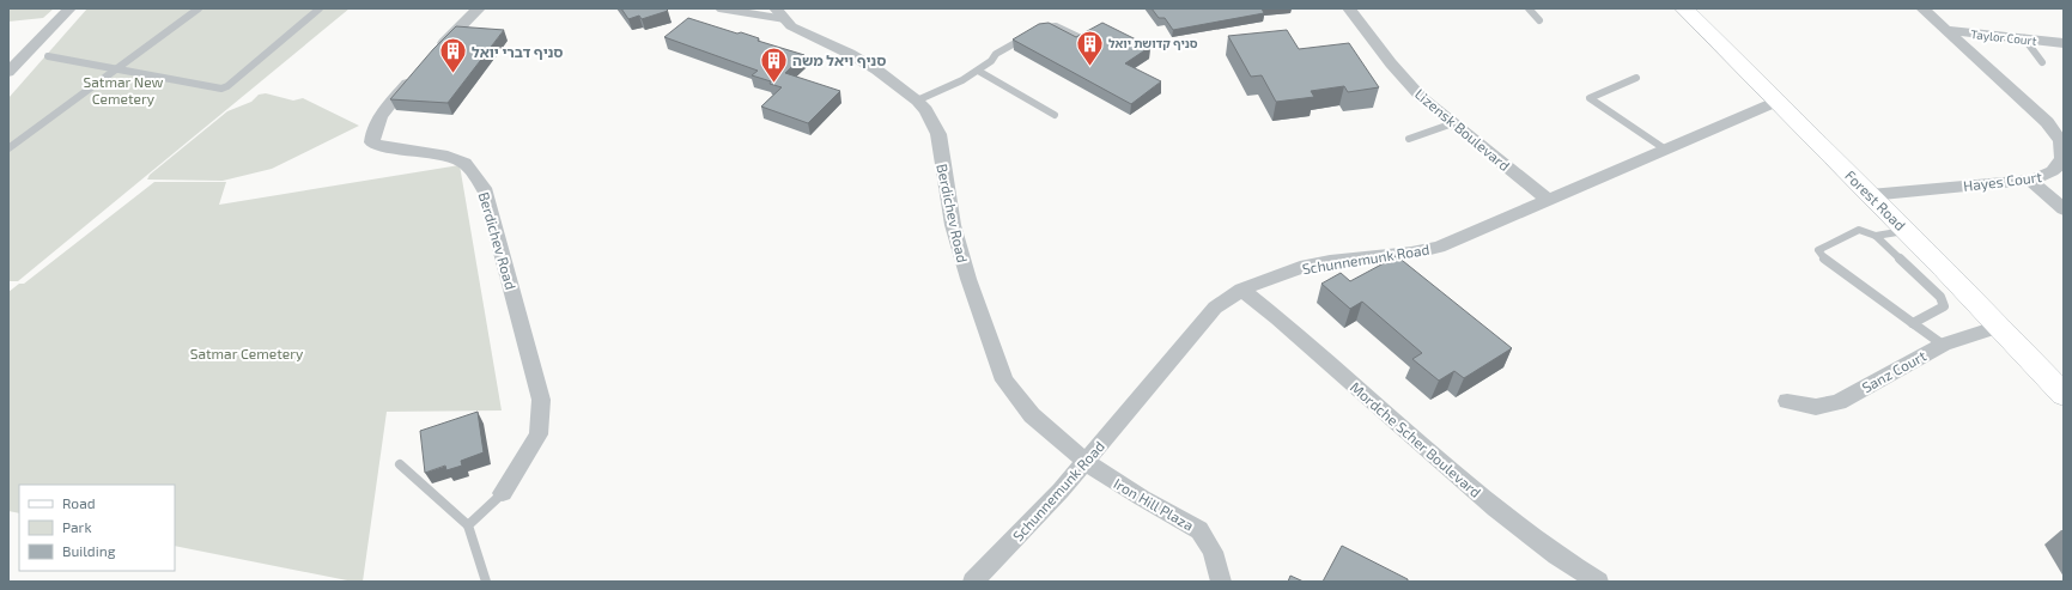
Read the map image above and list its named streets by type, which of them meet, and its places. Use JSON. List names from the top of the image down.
{
  "streets": {
    "street": [
      "Taylor Court",
      "Lizensk Boulevard",
      "Hayes Court",
      "Forest Road",
      "Berdichev Road",
      "Schunnemunk Road",
      "Sanz Court",
      "Mordche Scher Boulevard",
      "Iron Hill Plaza"
    ]
  },
  "crossings": [
    ["Taylor Court", "Hayes Court"],
    ["Lizensk Boulevard", "Schunnemunk Road"],
    ["Hayes Court", "Forest Road"],
    ["Forest Road", "Schunnemunk Road"],
    ["Forest Road", "Sanz Court"],
    ["Berdichev Road", "Schunnemunk Road"],
    ["Berdichev Road", "Iron Hill Plaza"],
    ["Schunnemunk Road", "Mordche Scher Boulevard"],
    ["Schunnemunk Road", "Iron Hill Plaza"]
  ],
  "parks": ["Satmar New Cemetery", "Satmar Cemetery"],
  "places": {
    "building": ["סניף קדושת יואל", "סניף דברי יואל", "סניף ויאל משה"]
  },
  "legend": ["Road", "Park", "Building"]
}
